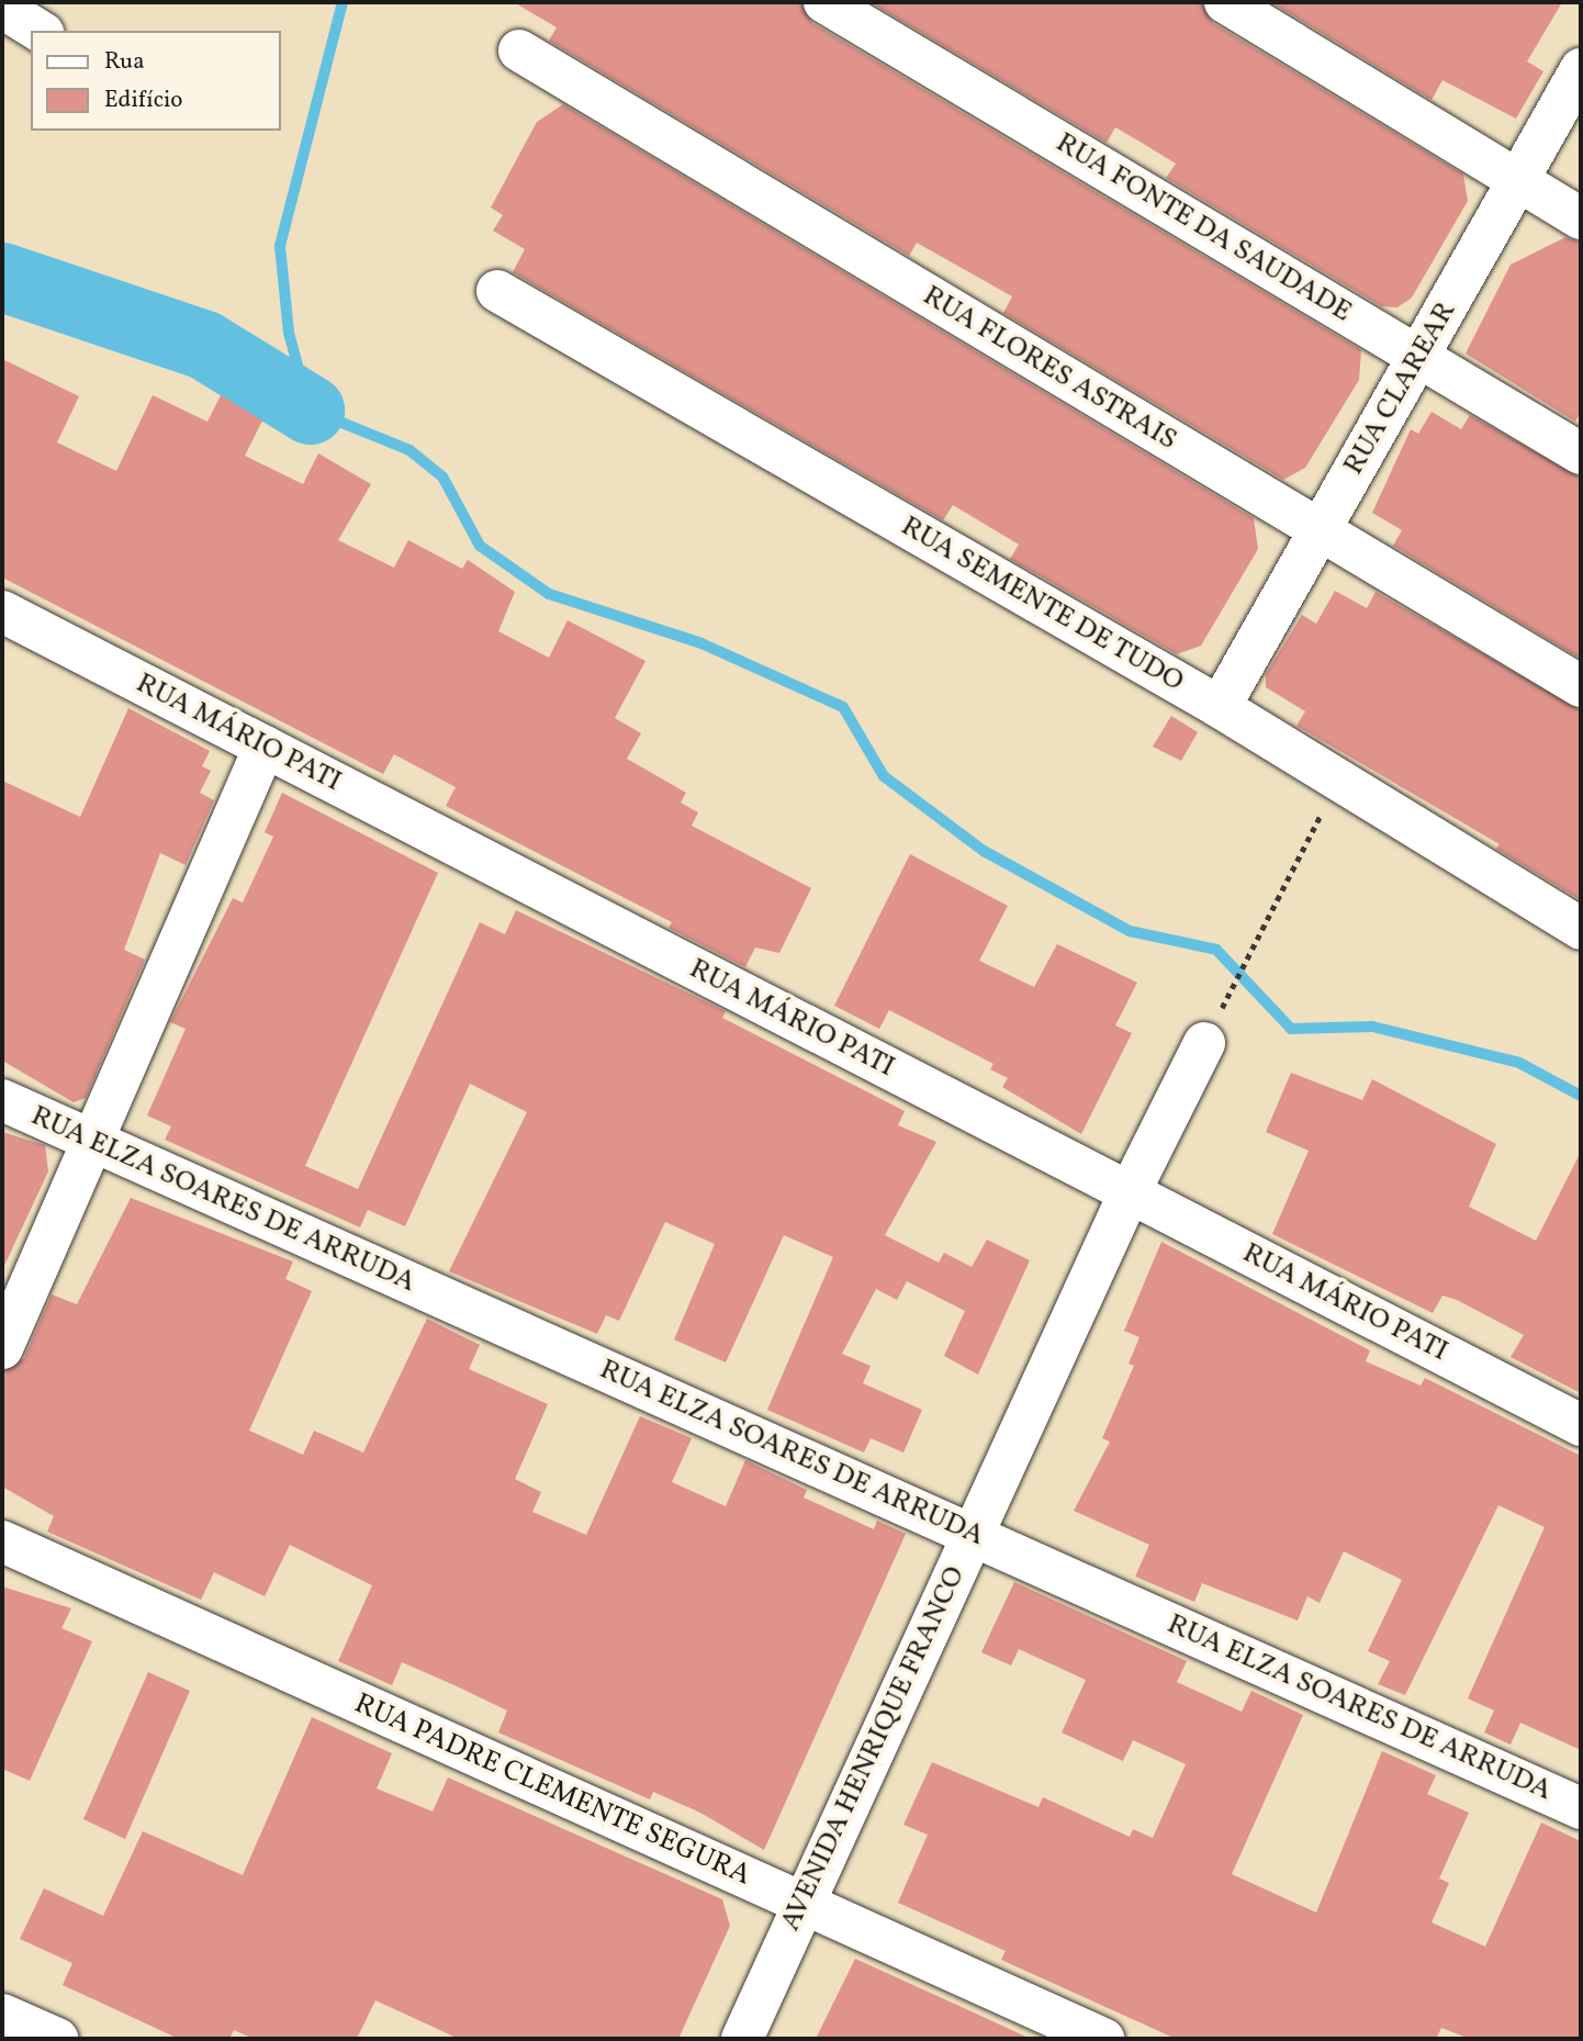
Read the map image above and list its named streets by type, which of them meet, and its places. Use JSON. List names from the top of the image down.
{
  "streets": {
    "street": [
      "RUA FONTE DA SAUDADE",
      "RUA FLORES ASTRAIS",
      "RUA CLAREAR",
      "RUA SEMENTE DE TUDO",
      "RUA MÁRIO PATI",
      "RUA ELZA SOARES DE ARRUDA",
      "AVENIDA HENRIQUE FRANCO",
      "RUA PADRE CLEMENTE SEGURA"
    ]
  },
  "crossings": [
    ["RUA FONTE DA SAUDADE", "RUA CLAREAR"],
    ["RUA FLORES ASTRAIS", "RUA CLAREAR"],
    ["RUA CLAREAR", "RUA SEMENTE DE TUDO"],
    ["RUA MÁRIO PATI", "AVENIDA HENRIQUE FRANCO"],
    ["RUA ELZA SOARES DE ARRUDA", "AVENIDA HENRIQUE FRANCO"],
    ["AVENIDA HENRIQUE FRANCO", "RUA PADRE CLEMENTE SEGURA"]
  ],
  "legend": ["Rua", "Edifício"]
}
